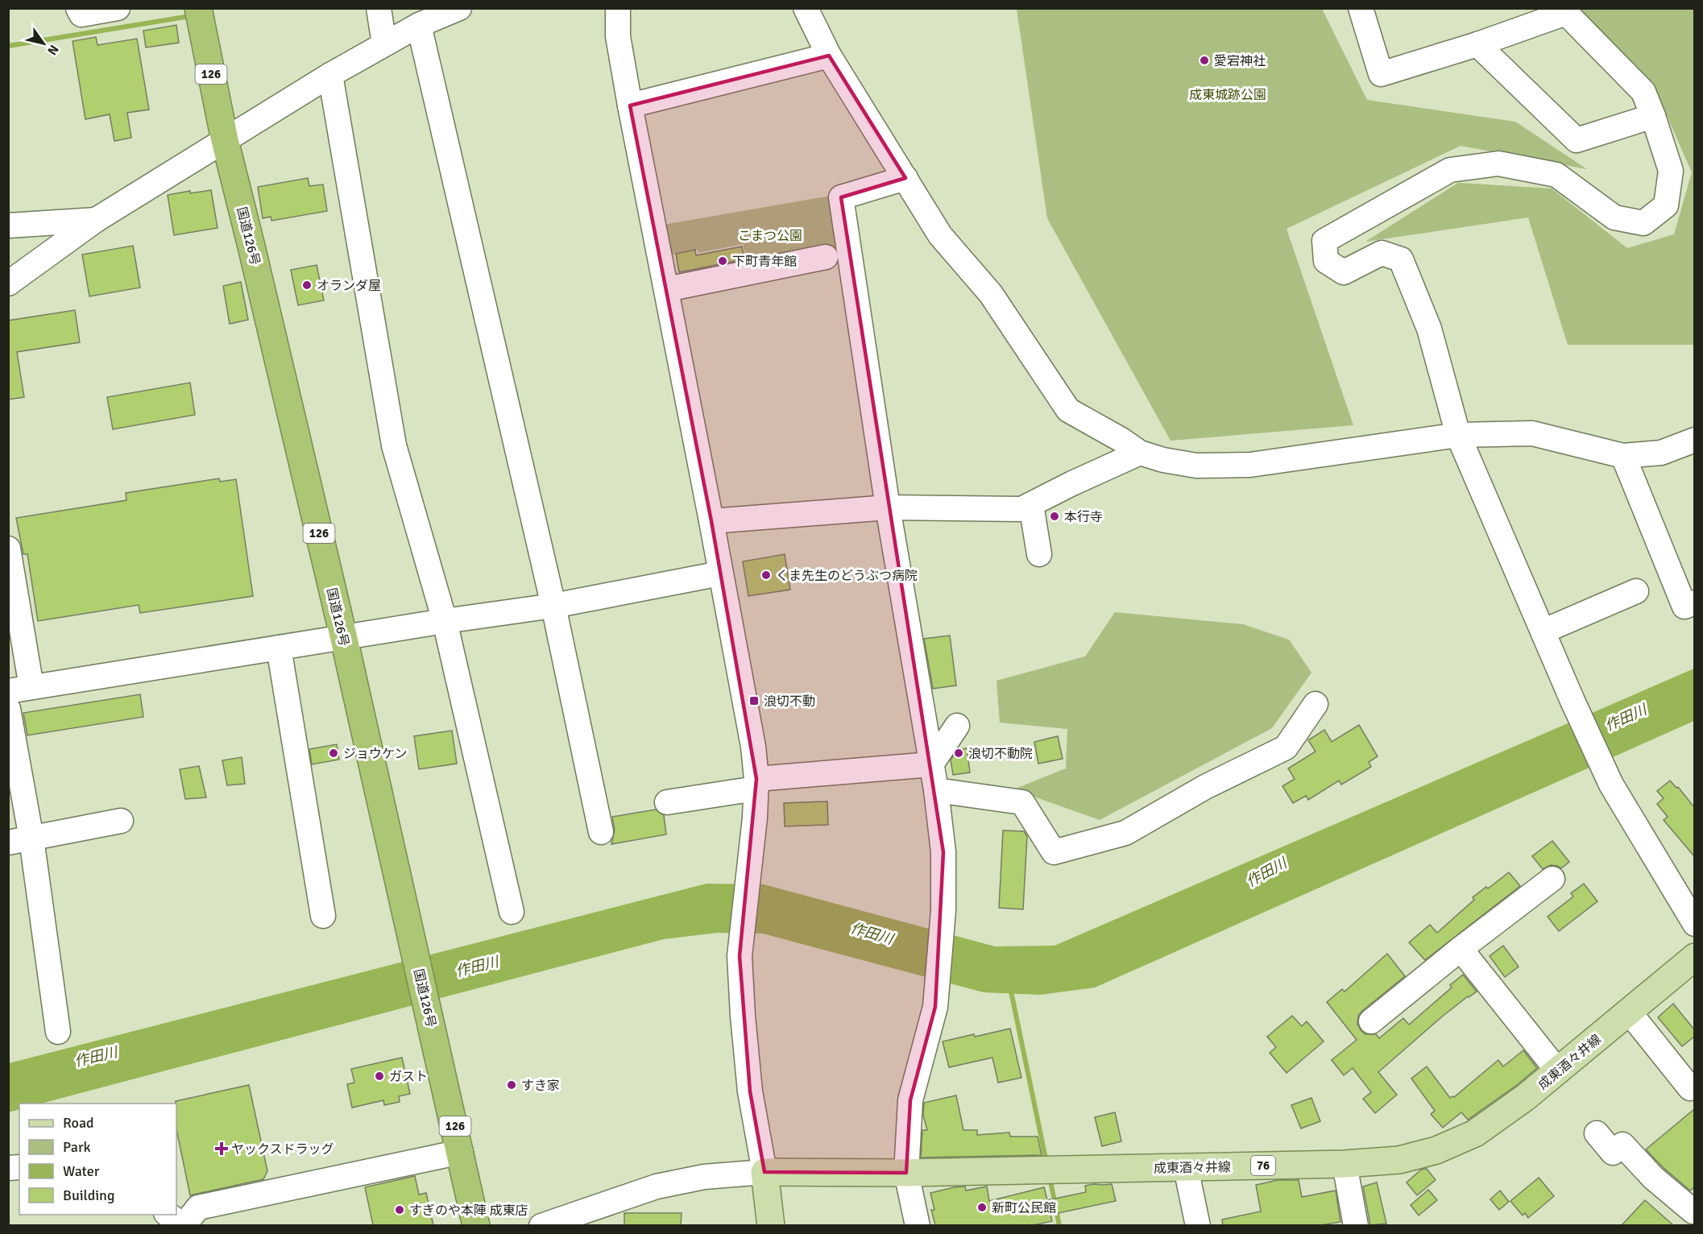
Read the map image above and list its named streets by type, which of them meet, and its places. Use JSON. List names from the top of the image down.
{
  "streets": {
    "highway": ["126", "国道126号"],
    "main road": ["成東酒々井線", "76"]
  },
  "water": ["作田川"],
  "parks": ["成東城跡公園", "こまつ公園"],
  "places": {
    "other": [
      "愛宕神社",
      "下町青年館",
      "オランダ屋",
      "本行寺",
      "くま先生のどうぶつ病院",
      "ジョウケン",
      "浪切不動院",
      "ガスト",
      "すき家",
      "新町公民館",
      "すぎのや本陣 成東店"
    ],
    "transit": ["浪切不動"],
    "health": ["ヤックスドラッグ"]
  },
  "legend": [
    "Road",
    "Park",
    "Water",
    "Building"
  ],
  "north": "bottom right"
}
